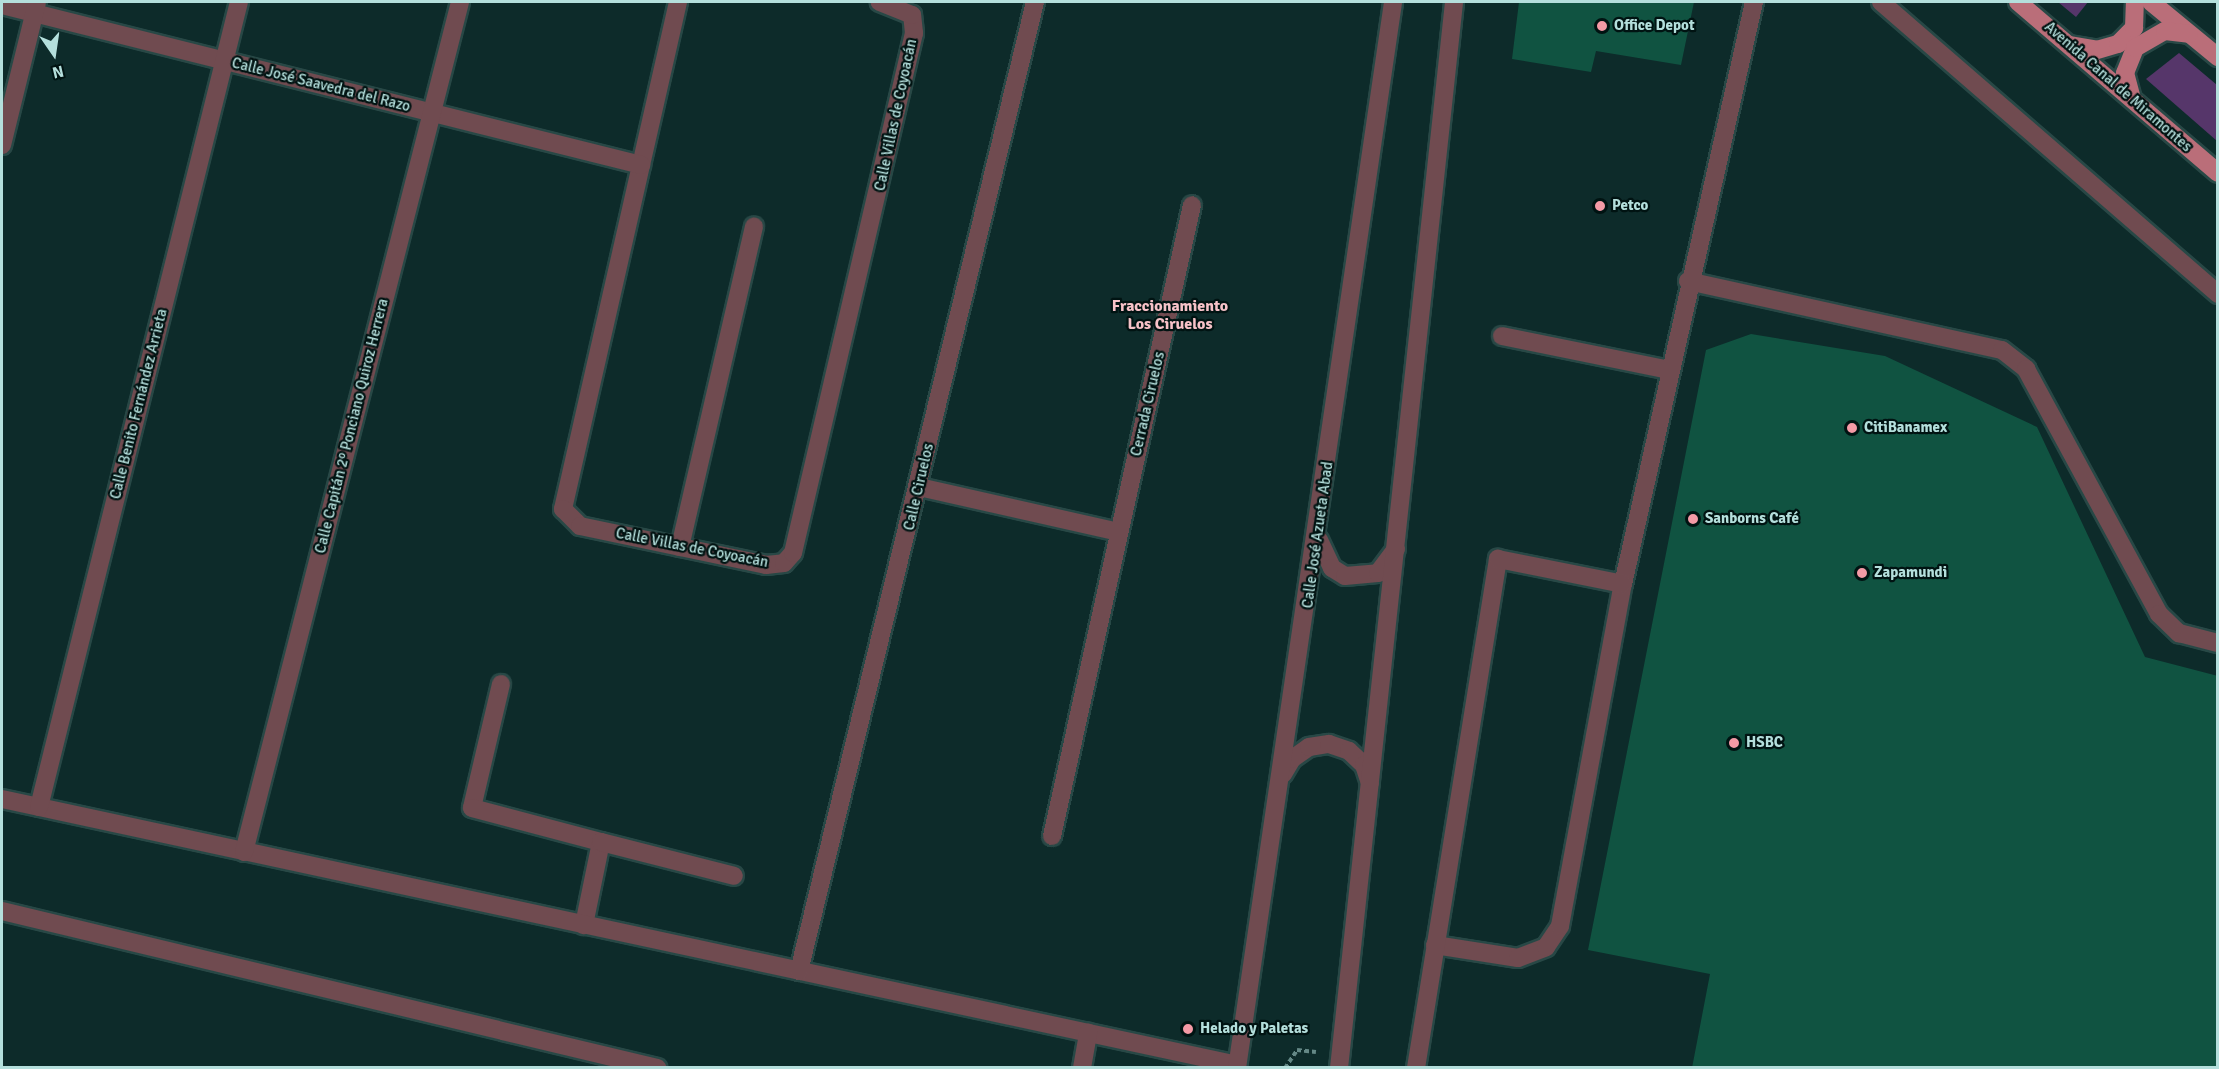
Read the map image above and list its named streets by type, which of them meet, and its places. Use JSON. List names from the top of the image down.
{
  "streets": {
    "main road": ["Avenida Canal de Miramontes"],
    "street": [
      "Calle José Saavedra del Razo",
      "Calle Villas de Coyoacán",
      "Calle Benito Fernández Arrieta",
      "Cerrada Ciruelos",
      "Calle Capitán 2º Ponciano Quiroz Herrera",
      "Calle Ciruelos",
      "Calle José Azueta Abad"
    ]
  },
  "crossings": [
    ["Calle José Saavedra del Razo", "Calle Villas de Coyoacán"],
    ["Calle José Saavedra del Razo", "Calle Benito Fernández Arrieta"],
    ["Calle José Saavedra del Razo", "Calle Capitán 2º Ponciano Quiroz Herrera"]
  ],
  "districts": ["Fraccionamiento Los Ciruelos"],
  "places": [
    "Office Depot",
    "Petco",
    "CitiBanamex",
    "Sanborns Café",
    "Zapamundi",
    "HSBC",
    "Helado y Paletas"
  ],
  "north": "bottom"
}
